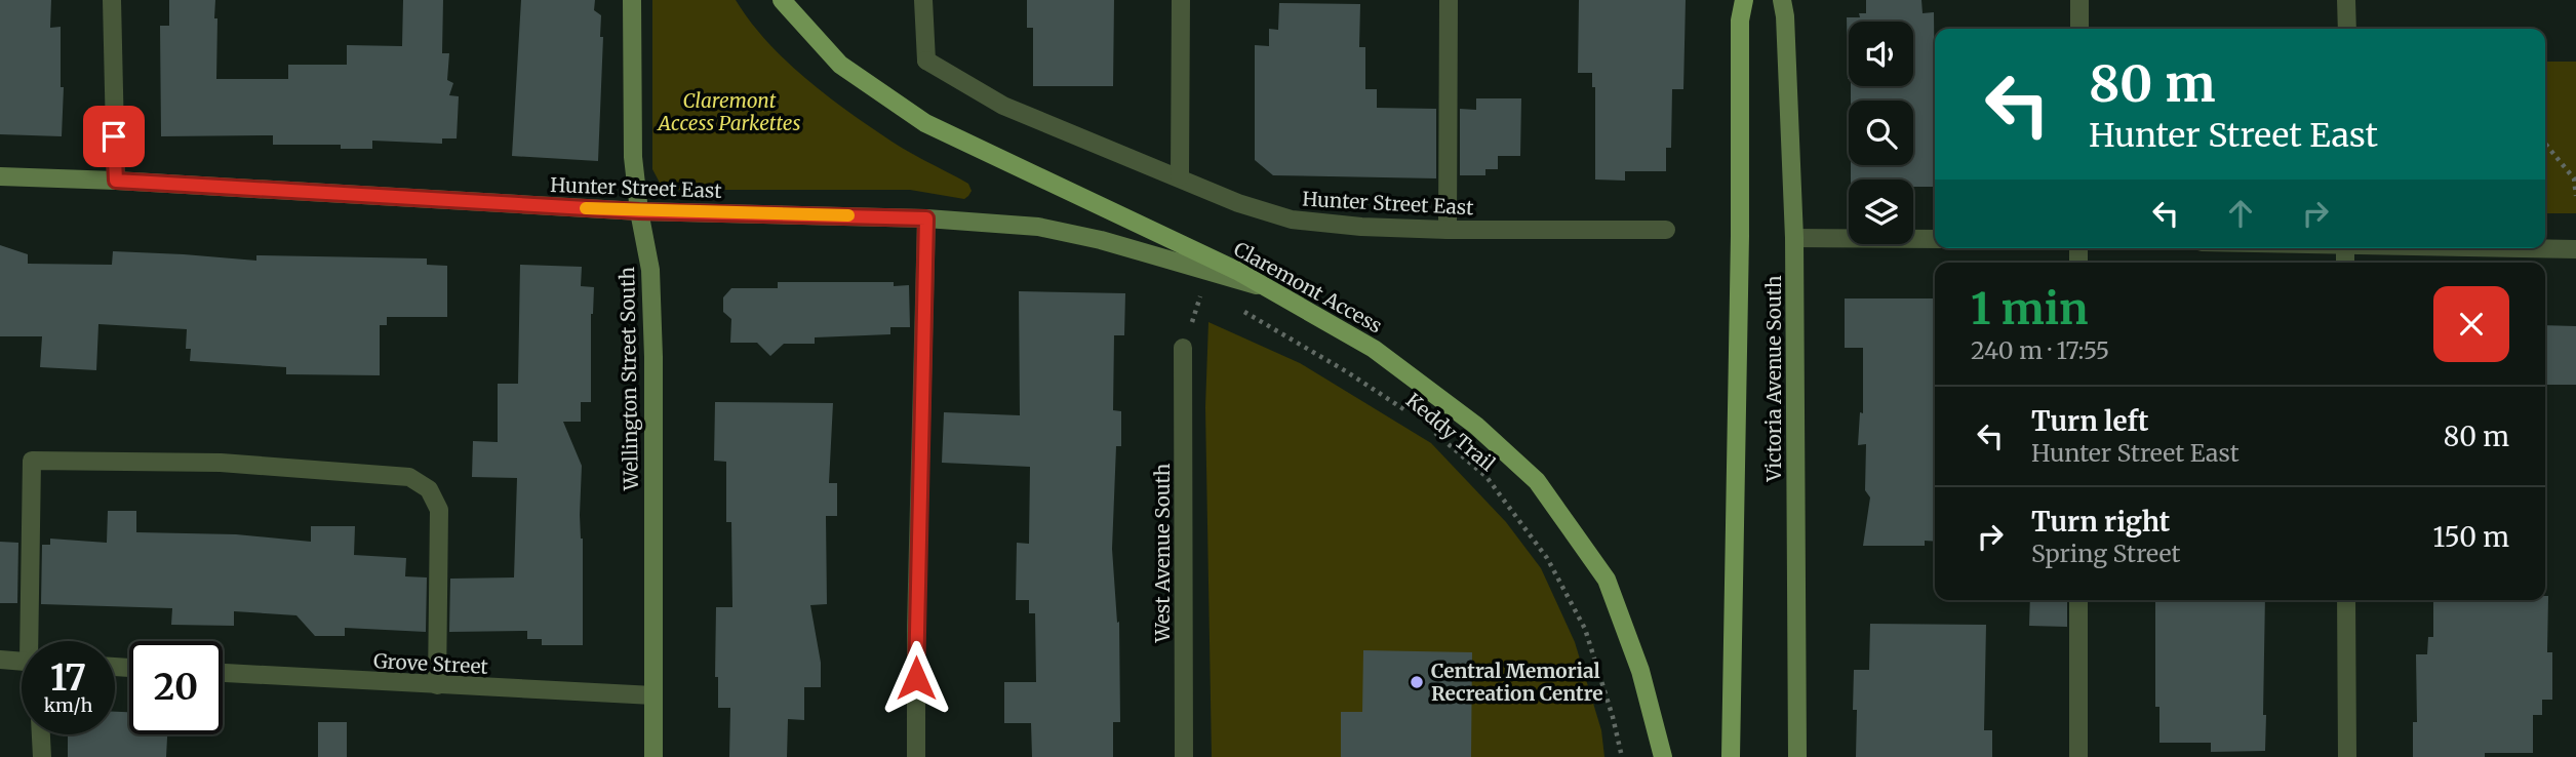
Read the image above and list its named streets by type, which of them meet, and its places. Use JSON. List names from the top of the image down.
{
  "streets": {
    "main road": ["Claremont Access"],
    "street": [
      "Hunter Street East",
      "Wellington Street South",
      "Victoria Avenue South",
      "West Avenue South",
      "Grove Street"
    ],
    "path": ["Keddy Trail"]
  },
  "crossings": [
    ["Hunter Street East", "Claremont Access"],
    ["Hunter Street East", "Wellington Street South"],
    ["Wellington Street South", "Grove Street"]
  ],
  "parks": ["Claremont Access Parkettes"],
  "places": ["Central Memorial Recreation Centre"],
  "page": {
    "turn": ["80 m", "Hunter Street East"],
    "heading": ["1 min", "240 m · 17:55"],
    "list": [
      {
        "name": "Turn left",
        "note": "Hunter Street East",
        "value": "80 m"
      },
      {
        "name": "Turn right",
        "note": "Spring Street",
        "value": "150 m"
      }
    ],
    "speed": "17 km/h",
    "limit": "20"
  }
}
